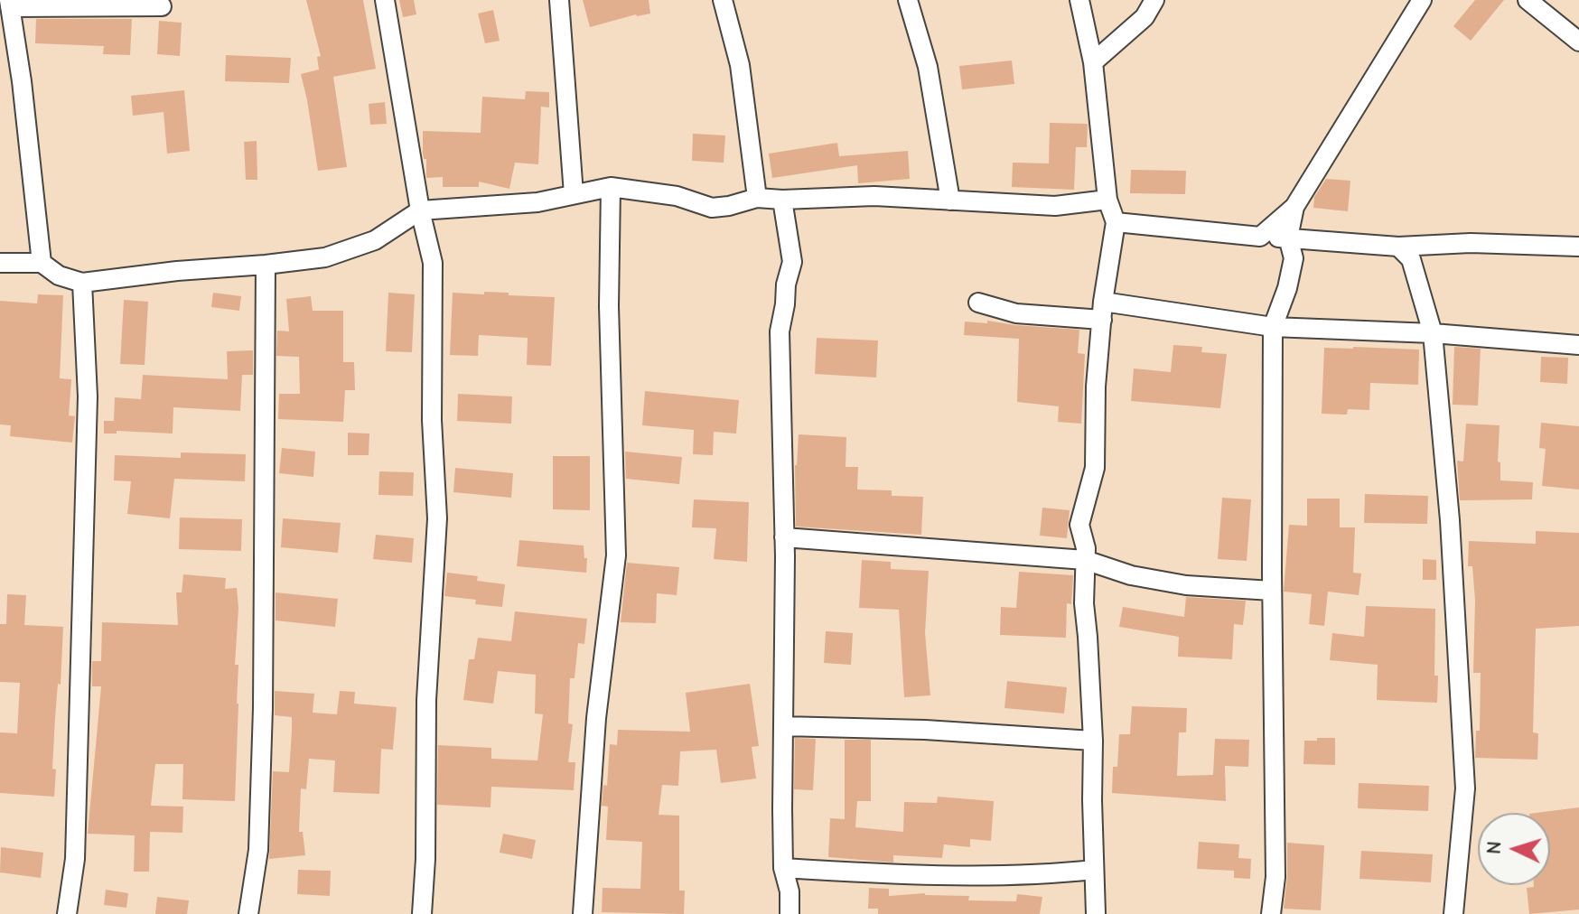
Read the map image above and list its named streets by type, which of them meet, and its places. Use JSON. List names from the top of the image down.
{
  "north": "left"
}
